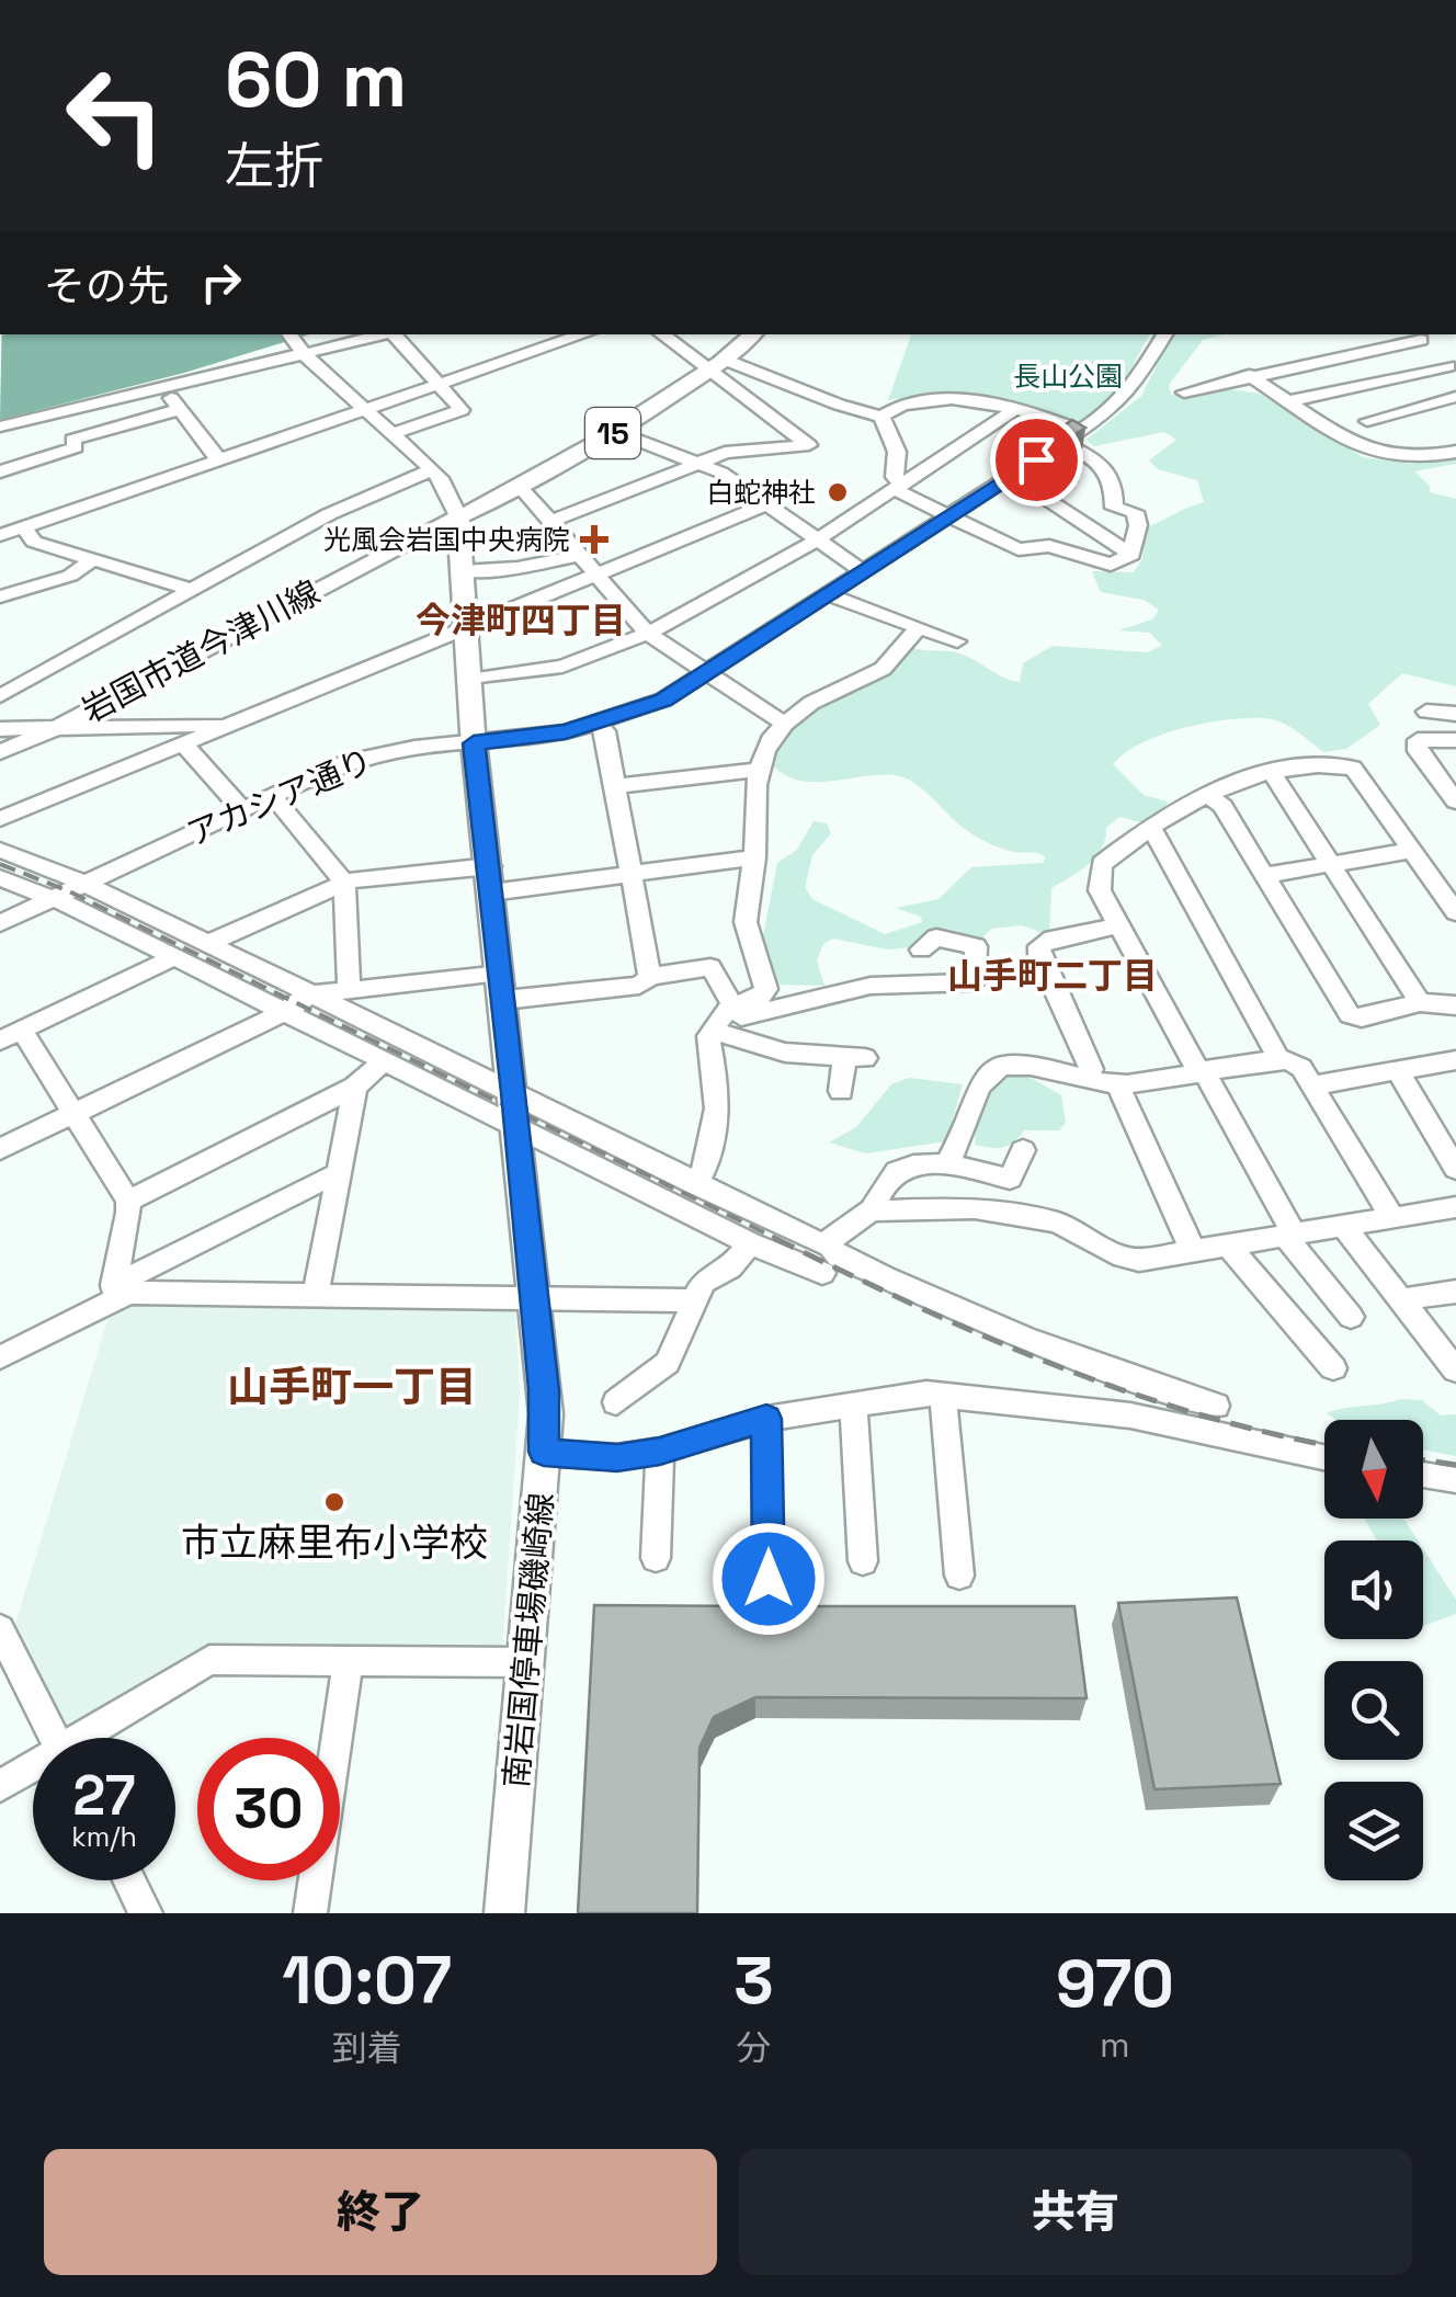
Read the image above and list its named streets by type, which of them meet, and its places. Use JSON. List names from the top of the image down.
{
  "streets": {
    "main road": ["15", "南岩国停車場磯崎線"],
    "street": ["岩国市道今津川線", "アカシア通り"]
  },
  "crossings": [
    ["15", "岩国市道今津川線"],
    ["15", "南岩国停車場磯崎線"],
    ["岩国市道今津川線", "南岩国停車場磯崎線"],
    ["アカシア通り", "南岩国停車場磯崎線"]
  ],
  "districts": ["今津町四丁目", "山手町二丁目", "山手町一丁目"],
  "parks": ["長山公園"],
  "places": {
    "other": ["白蛇神社", "市立麻里布小学校"],
    "health": ["光風会岩国中央病院"]
  },
  "north": "bottom",
  "page": {
    "turn": ["60 m", "左折"],
    "then": "その先",
    "speed": "27 km/h",
    "limit": "30",
    "eta": [
      "10:07",
      "到着",
      "3",
      "分",
      "970",
      "m"
    ],
    "buttons": ["終了", "共有"]
  }
}
